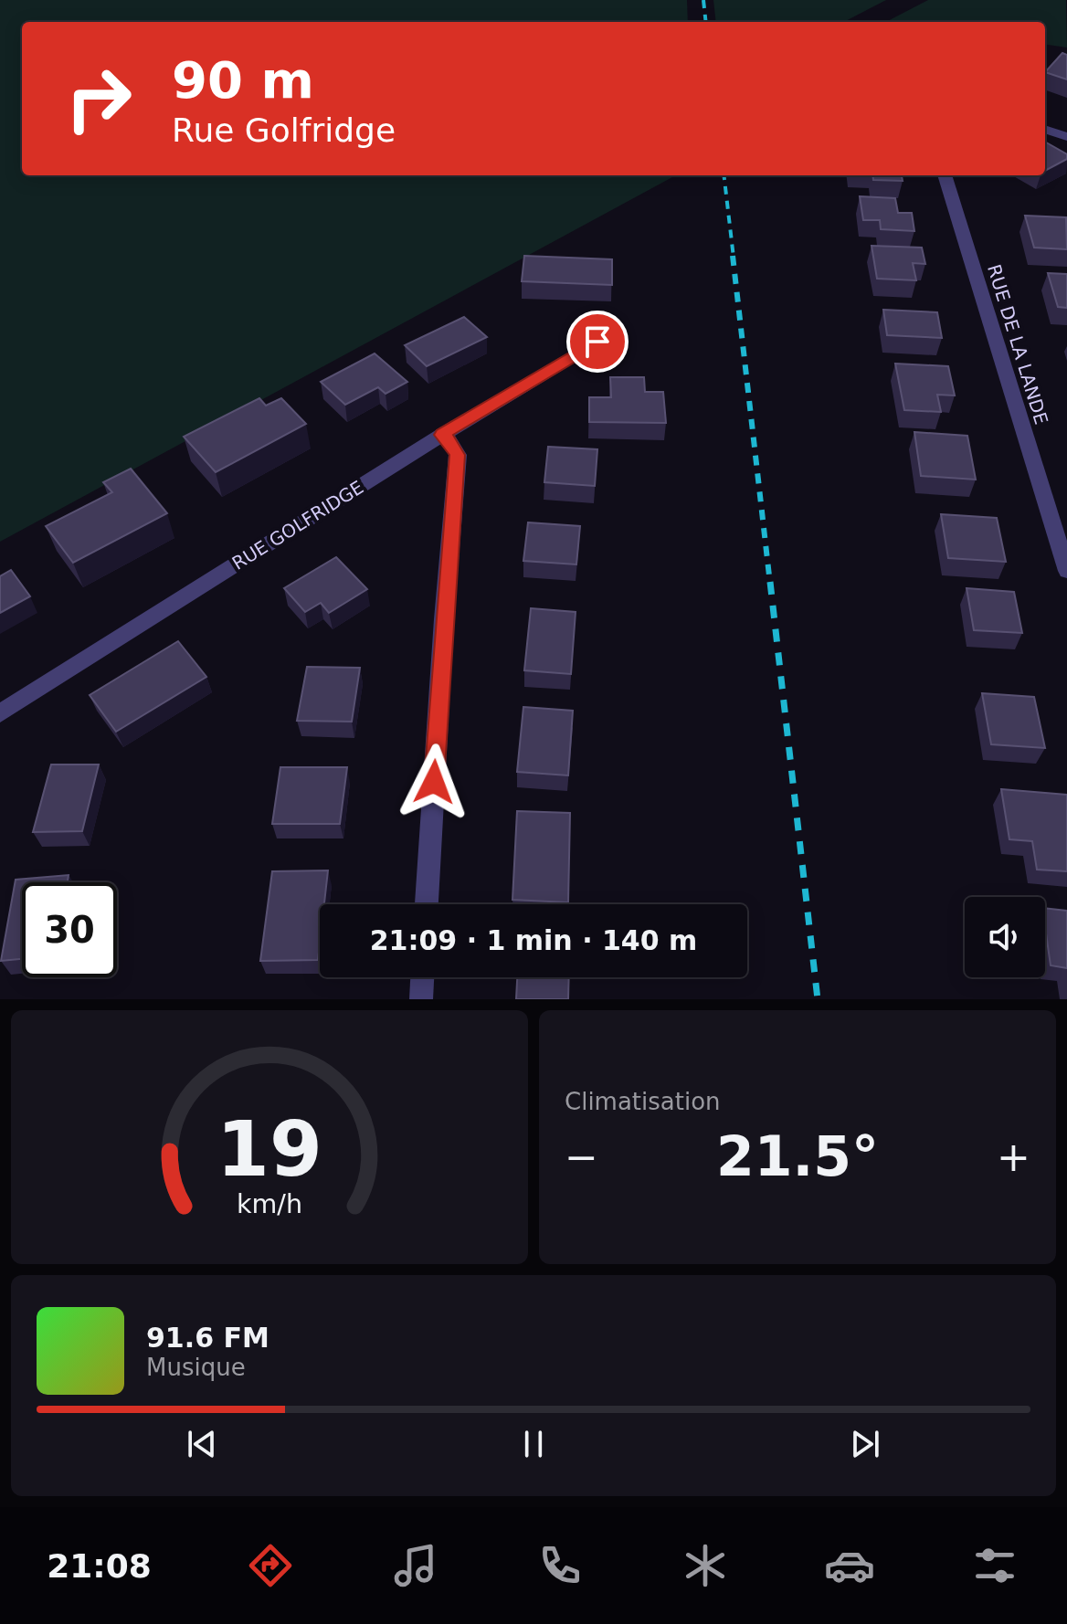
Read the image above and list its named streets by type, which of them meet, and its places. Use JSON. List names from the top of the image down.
{
  "streets": {
    "street": ["RUE DE LA LANDE", "RUE GOLFRIDGE"]
  },
  "page": {
    "turn": ["90 m", "Rue Golfridge"],
    "limit": "30",
    "trip": "21:09 · 1 min · 140 m",
    "tile": "Climatisation",
    "heat": ["−", "21.5°", "+"],
    "song": ["91.6 FM", "Musique"],
    "tabs": "21:08",
    "gauge": ["19", "km/h"]
  }
}
